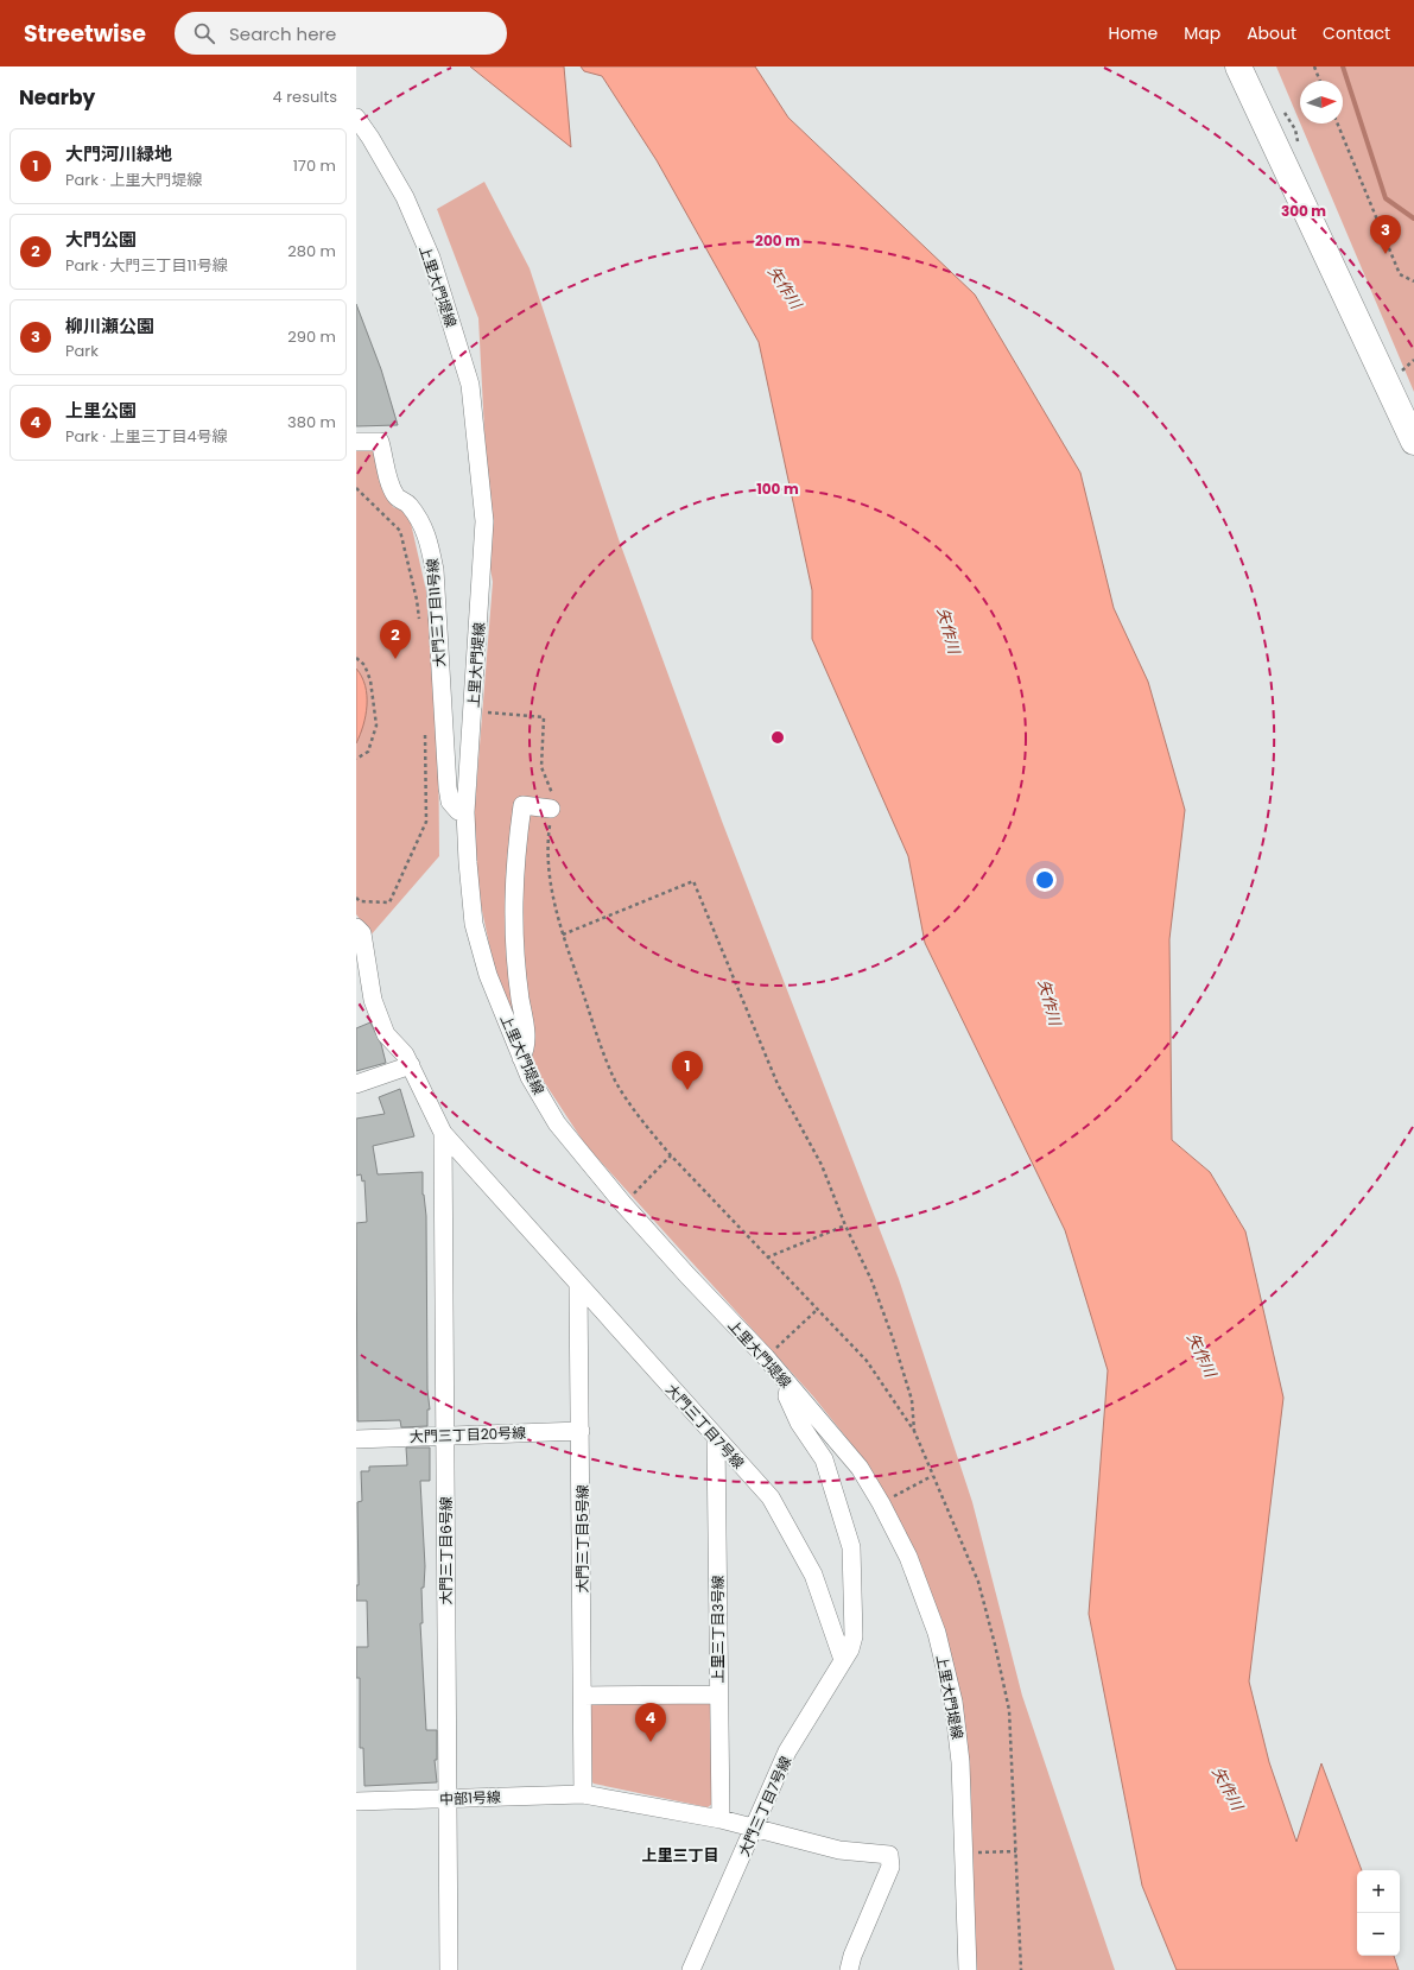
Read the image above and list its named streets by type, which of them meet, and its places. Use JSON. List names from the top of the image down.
{
  "streets": {
    "street": [
      "上里大門堤線",
      "大門三丁目11号線",
      "大門三丁目7号線",
      "大門三丁目20号線",
      "大門三丁目5号線",
      "大門三丁目6号線",
      "上里三丁目3号線",
      "中部1号線"
    ]
  },
  "crossings": [
    ["上里大門堤線", "大門三丁目11号線"],
    ["大門三丁目7号線", "大門三丁目5号線"],
    ["大門三丁目7号線", "大門三丁目6号線"],
    ["大門三丁目7号線", "上里三丁目3号線"],
    ["大門三丁目7号線", "中部1号線"],
    ["大門三丁目20号線", "大門三丁目5号線"],
    ["大門三丁目20号線", "大門三丁目6号線"],
    ["大門三丁目5号線", "中部1号線"],
    ["大門三丁目6号線", "中部1号線"],
    ["上里三丁目3号線", "中部1号線"]
  ],
  "districts": ["上里三丁目"],
  "water": ["矢作川"],
  "north": "right",
  "page": {
    "header": "Streetwise",
    "search": "Search here",
    "nav": [
      "Home",
      "Map",
      "About",
      "Contact"
    ],
    "heading": ["Nearby", "4 results"],
    "list": [
      {
        "mark": "1",
        "name": "大門河川緑地",
        "note": "Park · 上里大門堤線",
        "value": "170 m"
      },
      {
        "mark": "2",
        "name": "大門公園",
        "note": "Park · 大門三丁目11号線",
        "value": "280 m"
      },
      {
        "mark": "3",
        "name": "柳川瀬公園",
        "note": "Park",
        "value": "290 m"
      },
      {
        "mark": "4",
        "name": "上里公園",
        "note": "Park · 上里三丁目4号線",
        "value": "380 m"
      }
    ],
    "pins": [
      "3",
      "2",
      "1",
      "4"
    ],
    "map_buttons": ["+", "−"]
  },
  "rings": ["300 m", "200 m", "100 m"]
}
